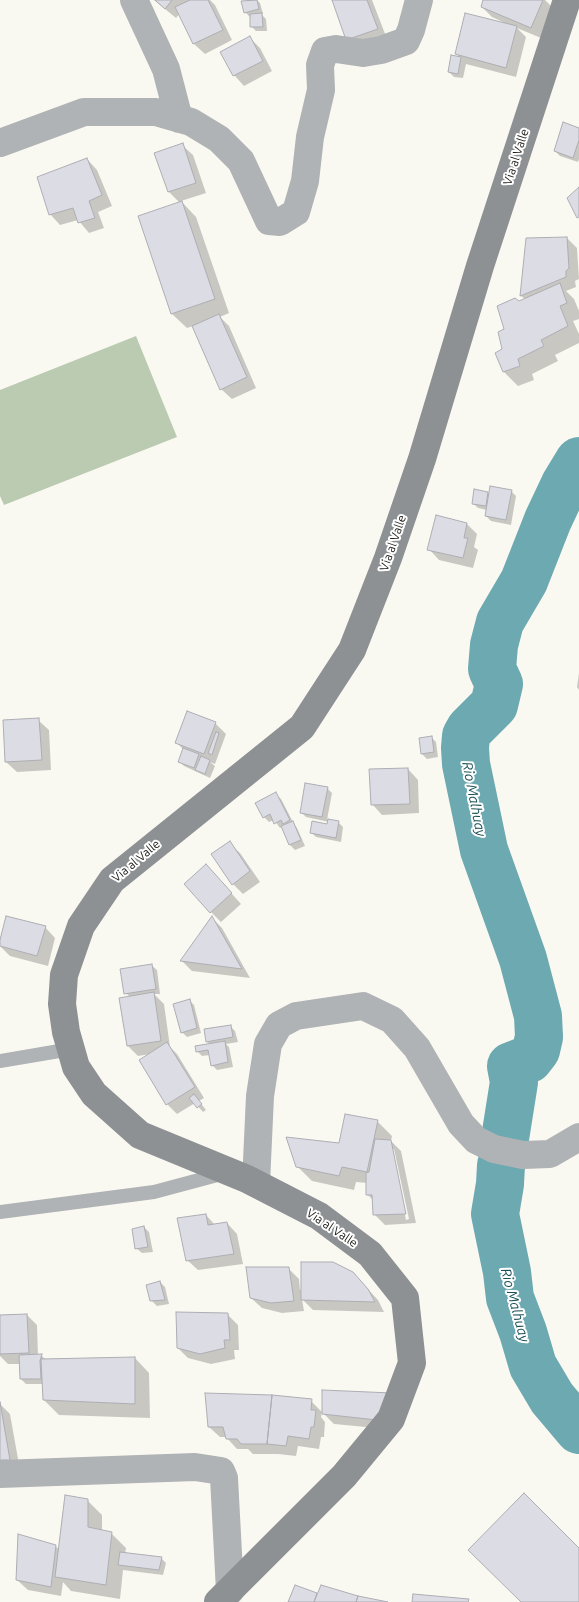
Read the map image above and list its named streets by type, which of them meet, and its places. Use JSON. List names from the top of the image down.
{
  "streets": {
    "main road": ["Via al Valle"]
  },
  "water": ["Rio Malhuay"]
}
